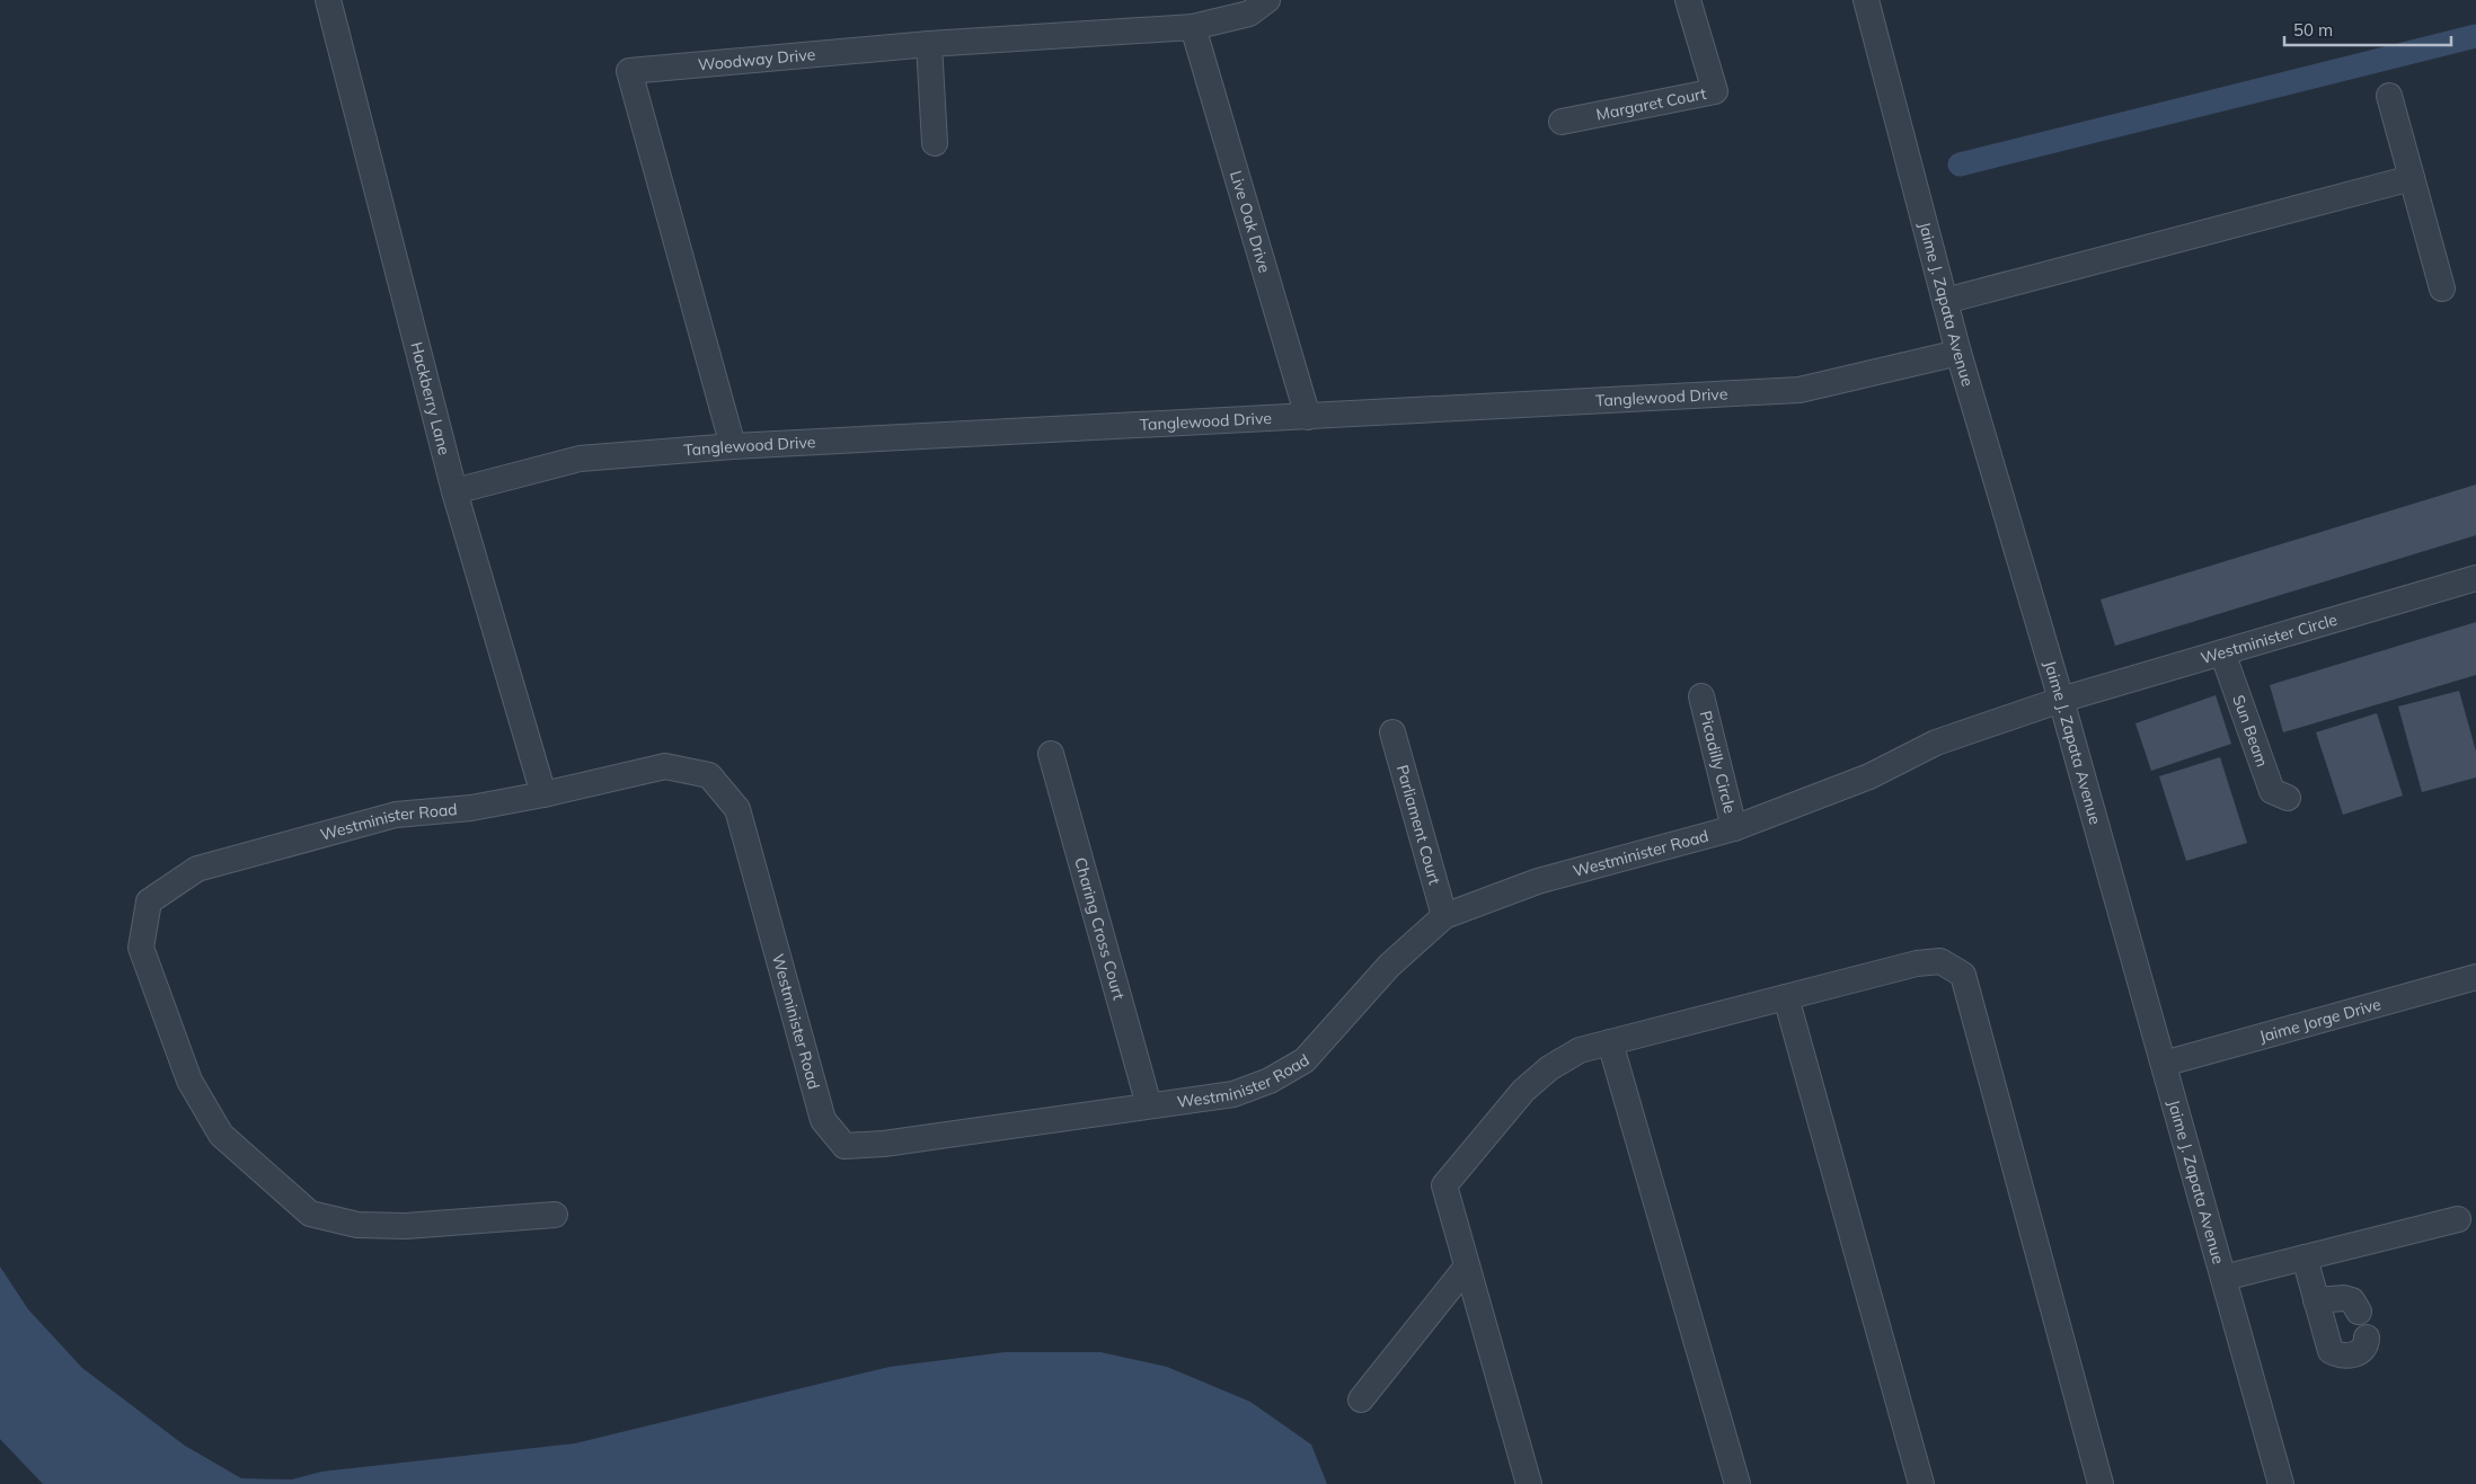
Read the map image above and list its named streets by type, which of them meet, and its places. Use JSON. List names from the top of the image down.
{
  "streets": {
    "street": [
      "Woodway Drive",
      "Margaret Court",
      "Live Oak Drive",
      "Jaime J. Zapata Avenue",
      "Tanglewood Drive",
      "Hackberry Lane",
      "Westminister Circle",
      "Sun Beam",
      "Picadilly Circle",
      "Westminister Road",
      "Parliament Court",
      "Charing Cross Court",
      "Jaime Jorge Drive"
    ]
  },
  "crossings": [
    ["Woodway Drive", "Live Oak Drive"],
    ["Woodway Drive", "Tanglewood Drive"],
    ["Live Oak Drive", "Tanglewood Drive"],
    ["Jaime J. Zapata Avenue", "Tanglewood Drive"],
    ["Jaime J. Zapata Avenue", "Westminister Circle"],
    ["Jaime J. Zapata Avenue", "Westminister Road"],
    ["Jaime J. Zapata Avenue", "Jaime Jorge Drive"],
    ["Tanglewood Drive", "Hackberry Lane"],
    ["Hackberry Lane", "Westminister Road"],
    ["Westminister Circle", "Sun Beam"],
    ["Westminister Circle", "Westminister Road"],
    ["Picadilly Circle", "Westminister Road"],
    ["Westminister Road", "Parliament Court"],
    ["Westminister Road", "Charing Cross Court"]
  ],
  "scale_bar": "50 m"
}
